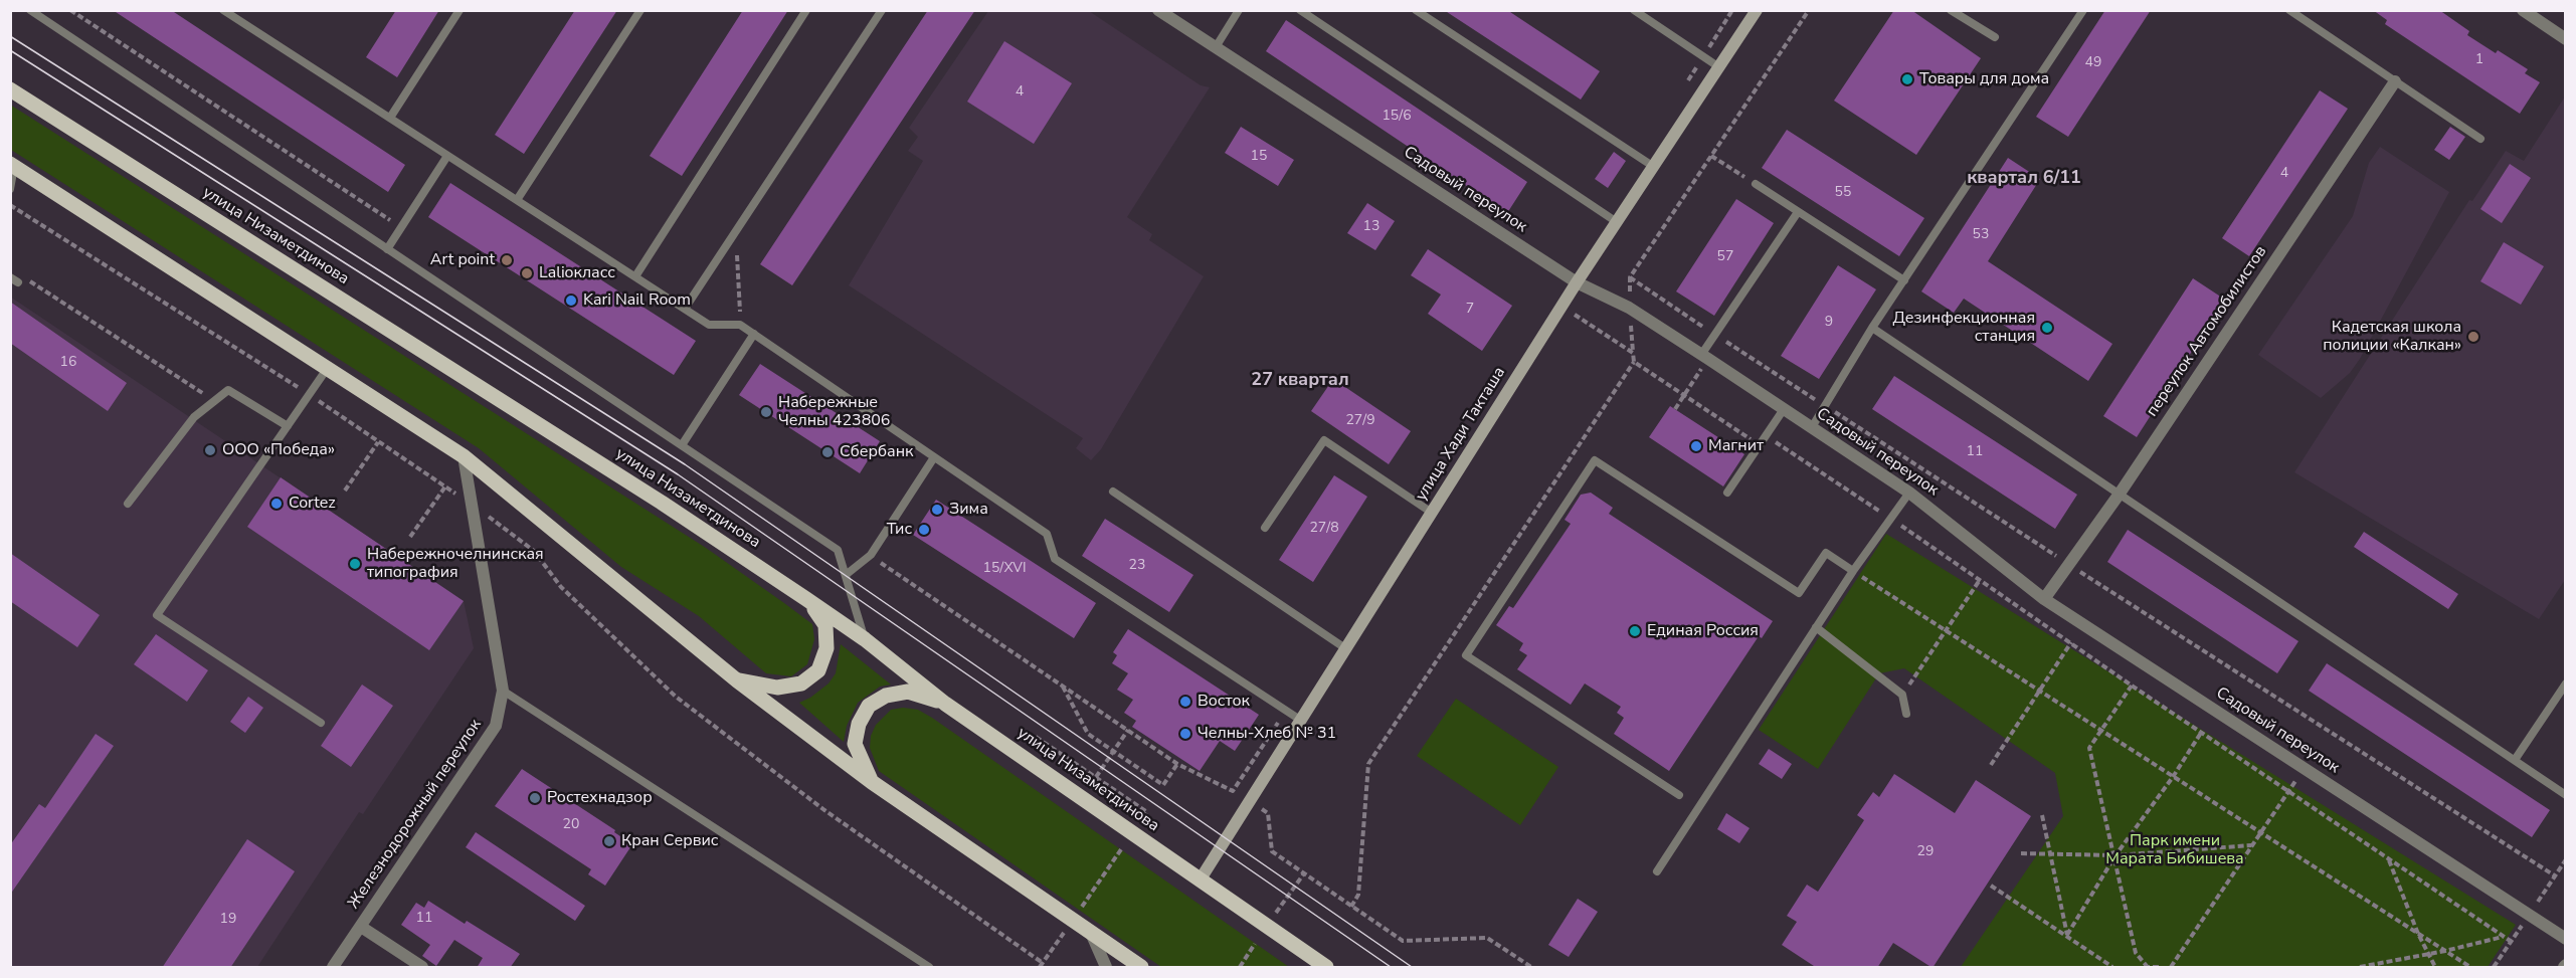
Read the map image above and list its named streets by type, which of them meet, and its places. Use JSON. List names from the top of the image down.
{
  "streets": {
    "main road": ["улица Низаметдинова", "улица Хади Такташа"],
    "street": ["Садовый переулок", "переулок Автомобилистов", "Железнодорожный переулок"]
  },
  "crossings": [
    ["Садовый переулок", "переулок Автомобилистов"],
    ["Садовый переулок", "улица Хади Такташа"],
    ["улица Низаметдинова", "улица Хади Такташа"]
  ],
  "districts": ["квартал 6/11", "27 квартал"],
  "parks": ["Парк имени Марата Бибишева"],
  "places": [
    "Товары для дома",
    "Art point",
    "Lalioкласс",
    "Kari Nail Room",
    "Дезинфекционная станция",
    "Кадетская школа полиции «Калкан»",
    "Набережные Челны 423806",
    "Магнит",
    "ООО «Победа»",
    "Сбербанк",
    "Cortez",
    "Зима",
    "Тис",
    "Набережночелнинская типография",
    "Единая Россия",
    "Восток",
    "Челны-Хлеб № 31",
    "Ростехнадзор",
    "Кран Сервис"
  ],
  "house_numbers": [
    "1",
    "49",
    "4",
    "15/6",
    "15",
    "4",
    "55",
    "13",
    "53",
    "57",
    "7",
    "9",
    "16",
    "27/9",
    "11",
    "27/8",
    "23",
    "15/XVI",
    "20",
    "29",
    "11",
    "19"
  ]
}
